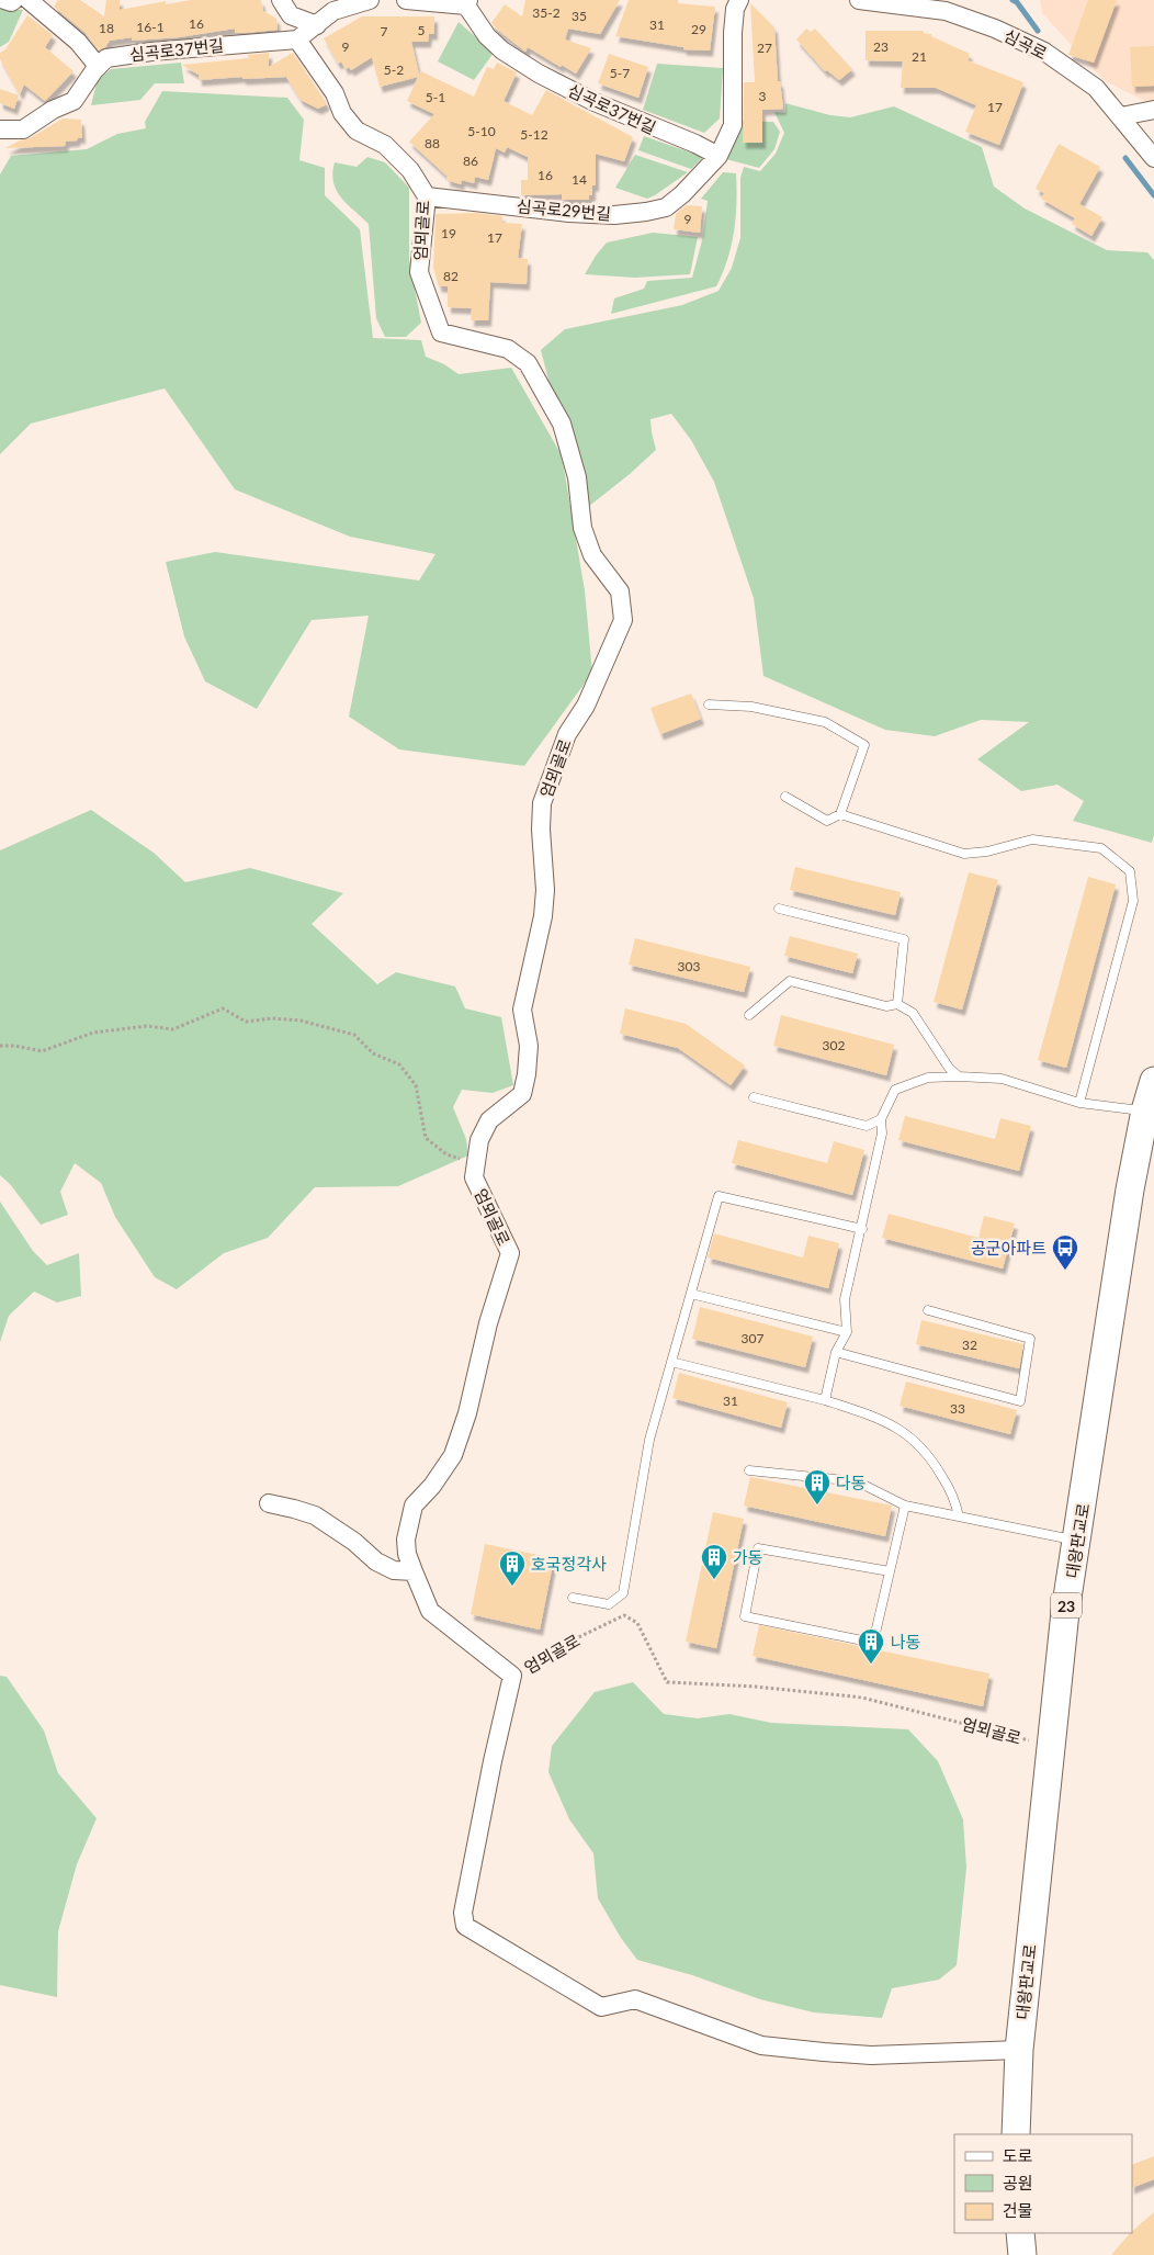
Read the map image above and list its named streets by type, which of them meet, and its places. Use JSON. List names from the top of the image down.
{
  "streets": {
    "main road": ["대왕판교로", "23"],
    "street": [
      "심곡로",
      "심곡로37번길",
      "심곡로29번길",
      "엄뫼골로"
    ]
  },
  "crossings": [
    ["심곡로37번길", "심곡로29번길"],
    ["심곡로37번길", "엄뫼골로"],
    ["심곡로29번길", "엄뫼골로"],
    ["엄뫼골로", "대왕판교로"]
  ],
  "places": {
    "bus stop": ["공군아파트"],
    "building": [
      "다동",
      "가동",
      "호국정각사",
      "나동"
    ]
  },
  "house_numbers": [
    "35-2",
    "35",
    "16",
    "31",
    "16-1",
    "18",
    "29",
    "5",
    "7",
    "9",
    "23",
    "27",
    "21",
    "5-2",
    "5-7",
    "3",
    "5-1",
    "17",
    "5-10",
    "5-12",
    "88",
    "86",
    "16",
    "14",
    "9",
    "19",
    "17",
    "82",
    "303",
    "302",
    "307",
    "32",
    "31",
    "33"
  ],
  "legend": ["도로", "공원", "건물"]
}
